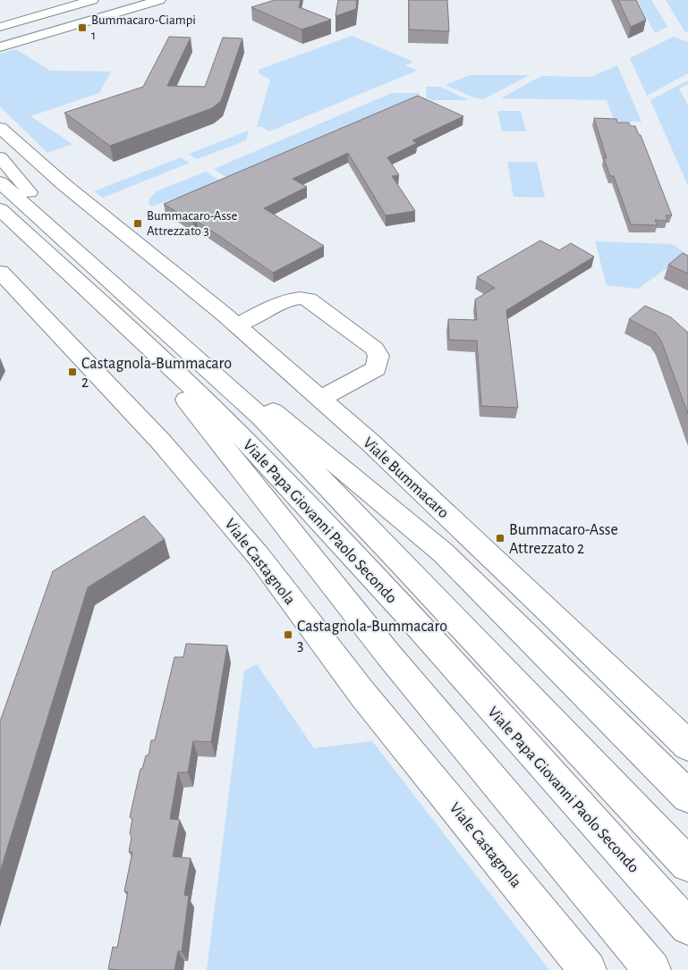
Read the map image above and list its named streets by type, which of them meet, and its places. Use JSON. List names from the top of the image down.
{
  "streets": {
    "main road": ["Viale Bummacaro", "Viale Papa Giovanni Paolo Secondo", "Viale Castagnola"]
  },
  "places": {
    "transit": [
      "Bummacaro-Ciampi 1",
      "Bummacaro-Asse Attrezzato 3",
      "Castagnola-Bummacaro 2",
      "Bummacaro-Asse Attrezzato 2",
      "Castagnola-Bummacaro 3"
    ]
  }
}
